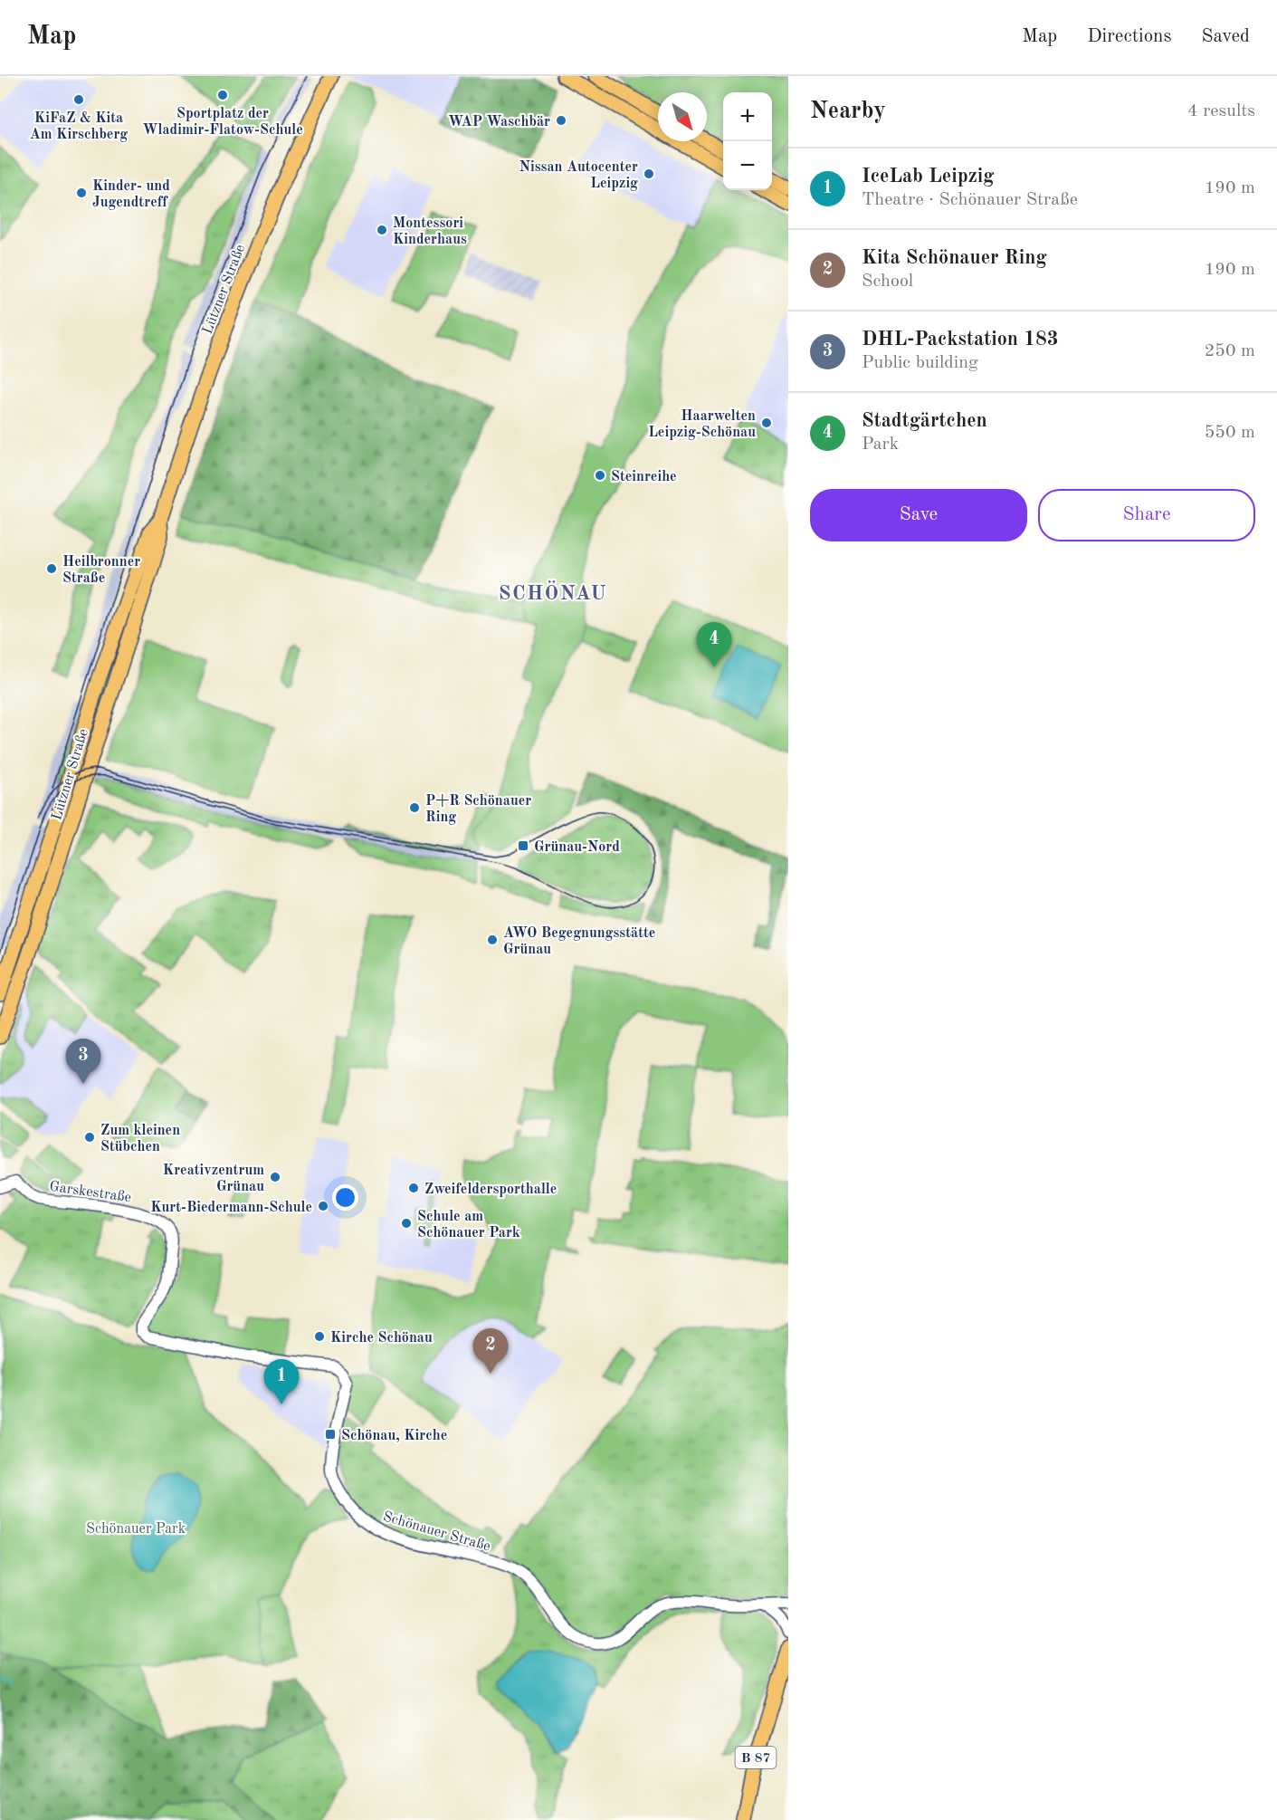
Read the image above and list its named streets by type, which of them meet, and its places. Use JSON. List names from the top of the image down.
{
  "streets": {
    "main road": ["Lützner Straße", "B 87"],
    "street": ["Garskestraße", "Schönauer Straße"]
  },
  "crossings": [
    ["Garskestraße", "Schönauer Straße"]
  ],
  "districts": ["SCHÖNAU"],
  "parks": ["Schönauer Park"],
  "places": {
    "other": [
      "Sportplatz der Wladimir-Flatow-Schule",
      "KiFaZ & Kita Am Kirschberg",
      "WAP Waschbär",
      "Nissan Autocenter Leipzig",
      "Kinder- und Jugendtreff",
      "Montessori Kinderhaus",
      "Haarwelten Leipzig-Schönau",
      "Steinreihe",
      "Heilbronner Straße",
      "P+R Schönauer Ring",
      "AWO Begegnungsstätte Grünau",
      "Zum kleinen Stübchen",
      "Kreativzentrum Grünau",
      "Zweifeldersporthalle",
      "Kurt-Biedermann-Schule",
      "Schule am Schönauer Park",
      "Kirche Schönau"
    ],
    "transit": ["Grünau-Nord", "Schönau, Kirche"]
  },
  "north": "bottom right",
  "page": {
    "header": "Map",
    "nav": ["Map", "Directions", "Saved"],
    "heading": ["Nearby", "4 results"],
    "map_buttons": ["+", "−"],
    "list": [
      {
        "mark": "1",
        "name": "IceLab Leipzig",
        "note": "Theatre · Schönauer Straße",
        "value": "190 m"
      },
      {
        "mark": "2",
        "name": "Kita Schönauer Ring",
        "note": "School",
        "value": "190 m"
      },
      {
        "mark": "3",
        "name": "DHL-Packstation 183",
        "note": "Public building",
        "value": "250 m"
      },
      {
        "mark": "4",
        "name": "Stadtgärtchen",
        "note": "Park",
        "value": "550 m"
      }
    ],
    "buttons": ["Save", "Share"],
    "pins": [
      "4",
      "3",
      "2",
      "1"
    ]
  }
}
